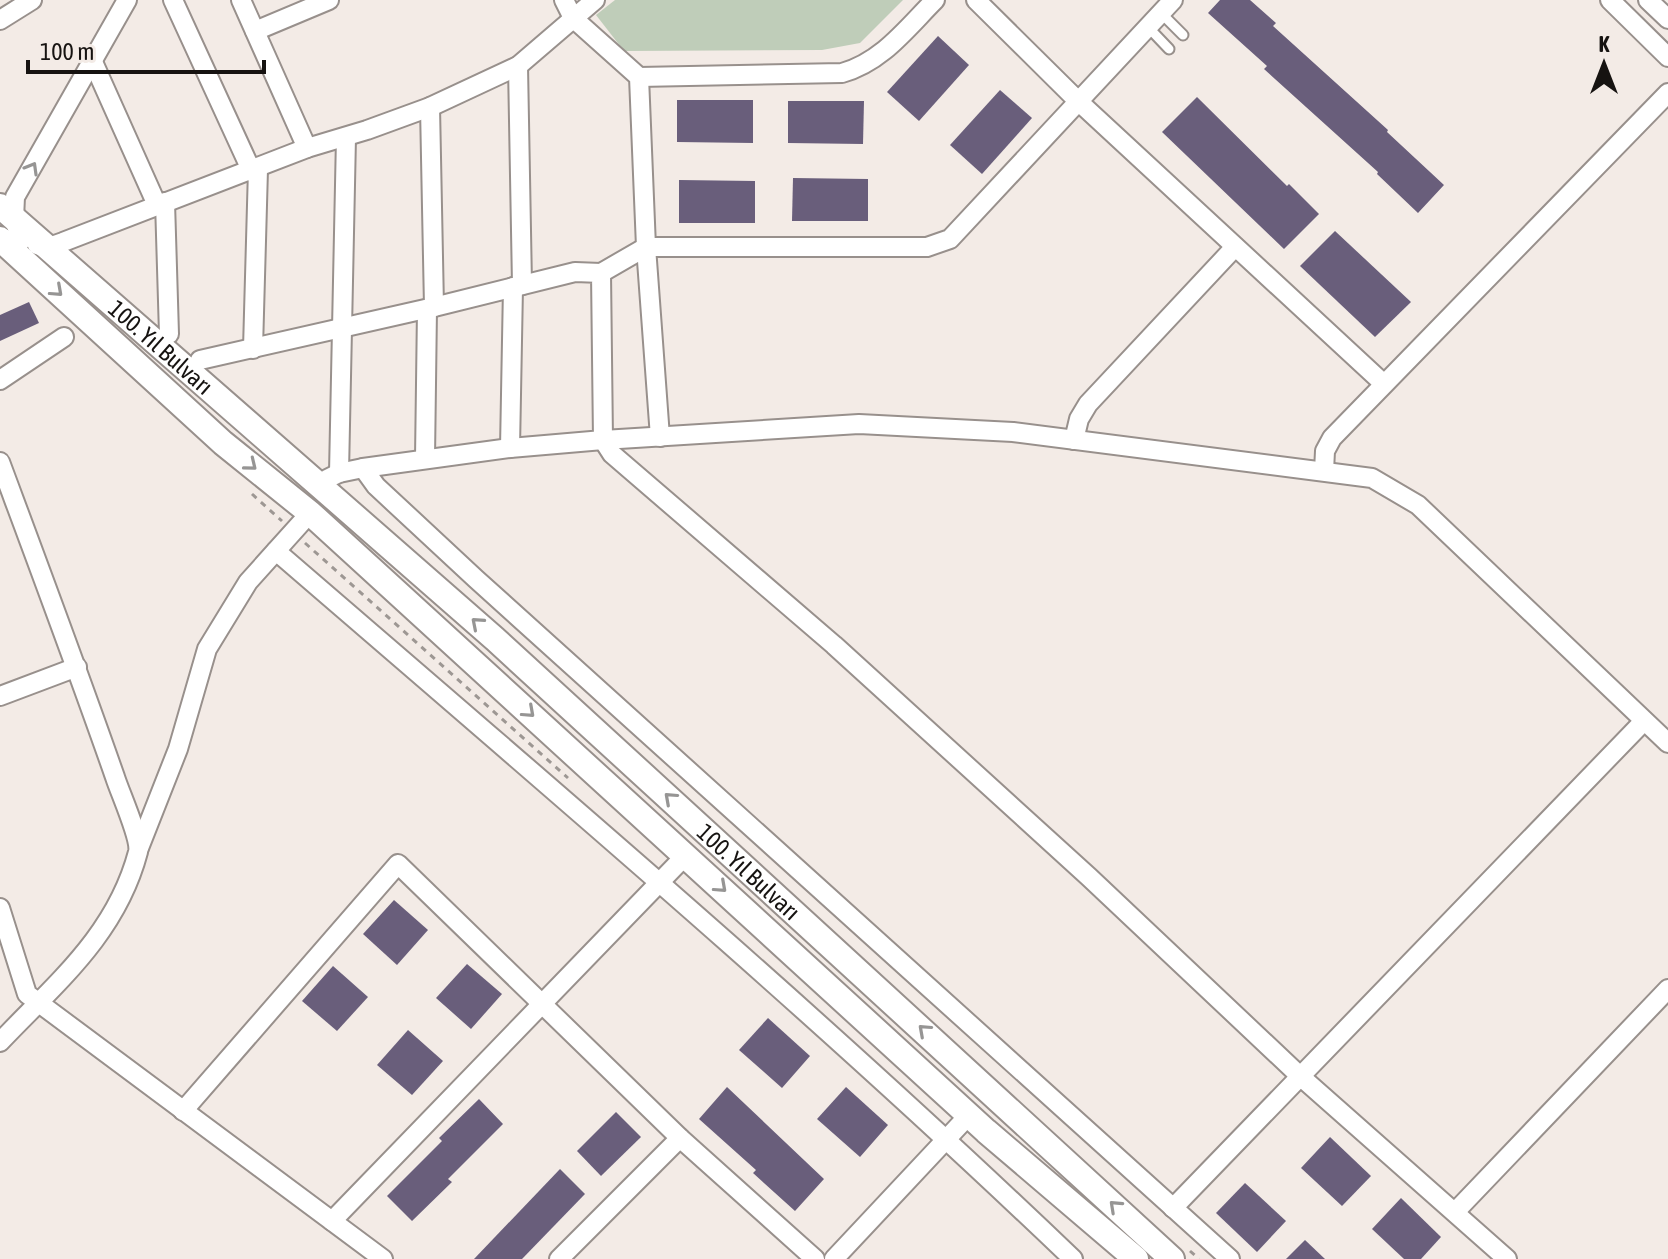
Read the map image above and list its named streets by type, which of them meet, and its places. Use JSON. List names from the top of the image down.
{
  "streets": {
    "main road": ["100. Yıl Bulvarı"]
  },
  "scale_bar": "100 m",
  "north": "top"
}
